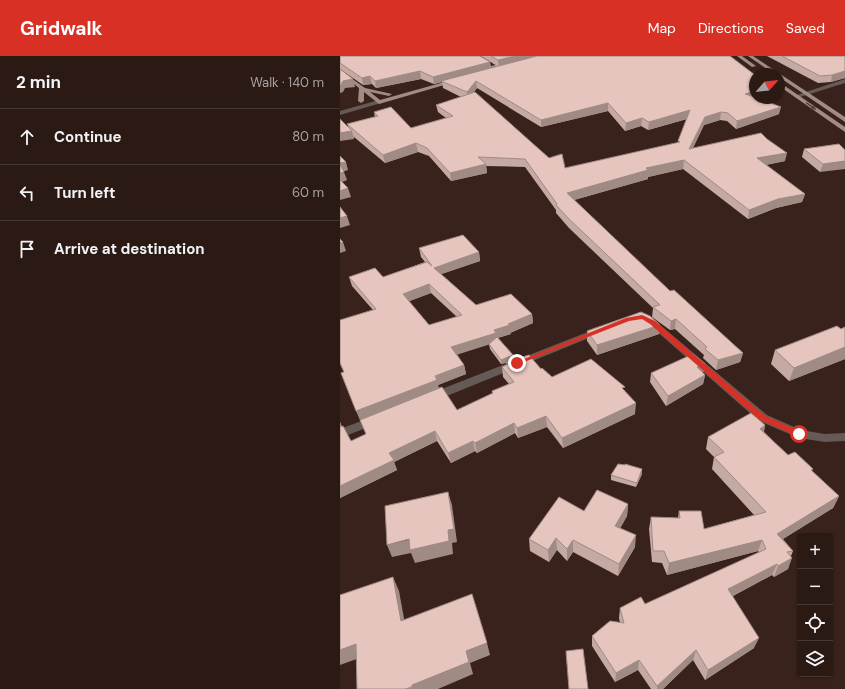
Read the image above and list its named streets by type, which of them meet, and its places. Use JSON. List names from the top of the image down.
{
  "north": "top right",
  "page": {
    "header": "Gridwalk",
    "nav": ["Map", "Directions", "Saved"],
    "heading": ["2 min", "Walk · 140 m"],
    "list": [
      ["Continue", "80 m"],
      ["Turn left", "60 m"],
      "Arrive at destination"
    ],
    "map_buttons": ["+", "−"]
  }
}
